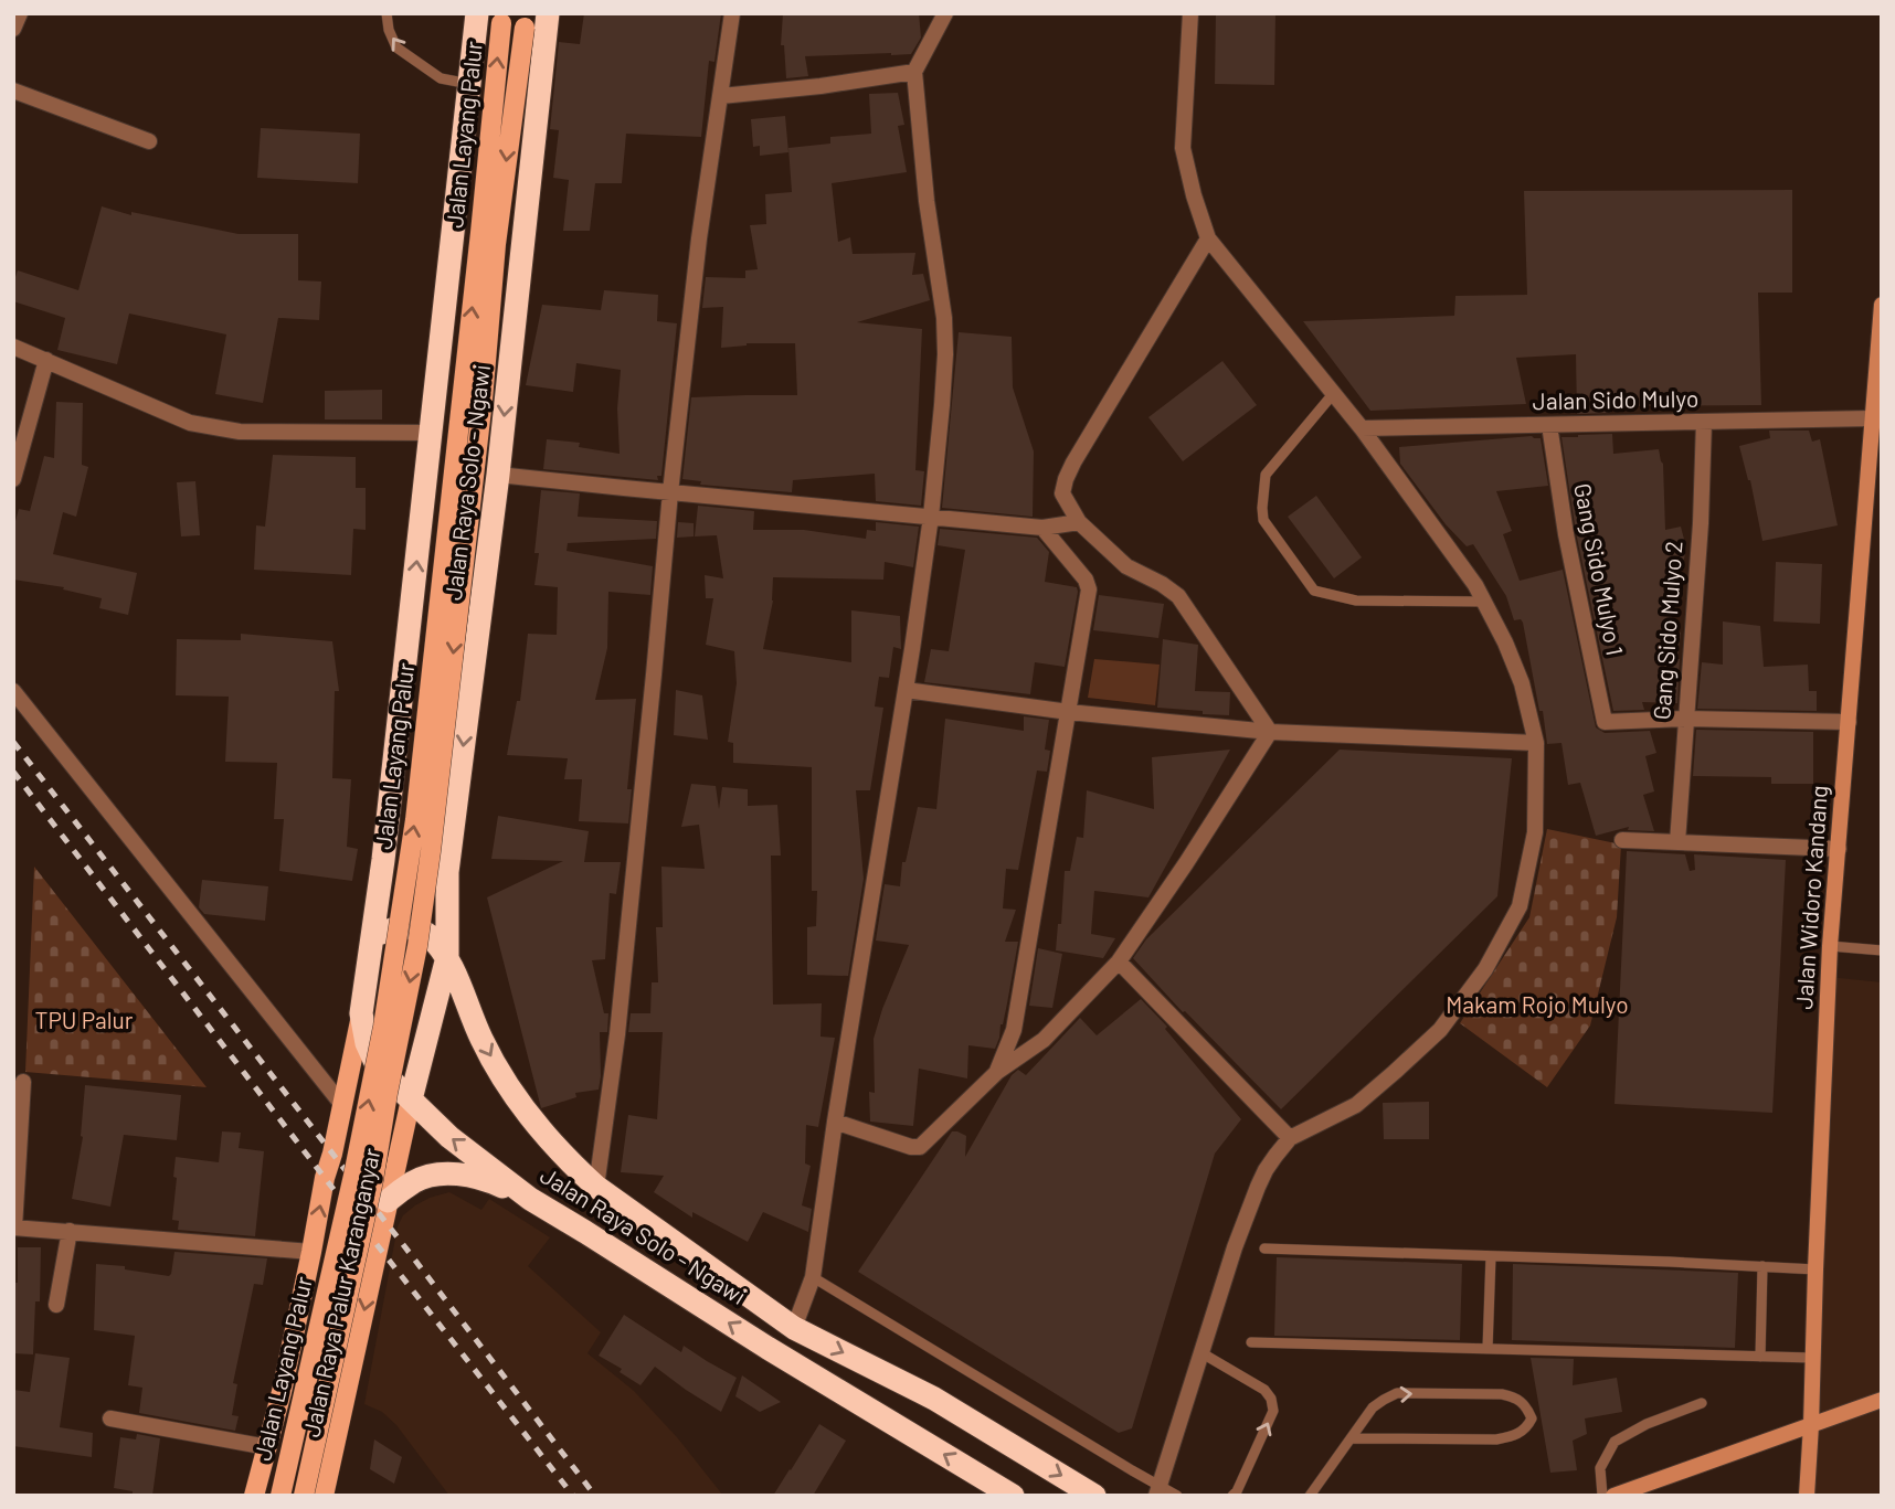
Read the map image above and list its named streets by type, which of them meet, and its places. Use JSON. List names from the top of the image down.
{
  "streets": {
    "highway": ["Jalan Raya Solo - Ngawi"],
    "main road": ["Jalan Layang Palur", "Jalan Raya Palur Karanganyar"],
    "street": [
      "Jalan Sido Mulyo",
      "Gang Sido Mulyo 1",
      "Gang Sido Mulyo 2",
      "Jalan Widoro Kandang"
    ]
  },
  "crossings": [
    ["Jalan Sido Mulyo", "Gang Sido Mulyo 1"],
    ["Jalan Sido Mulyo", "Gang Sido Mulyo 2"],
    ["Jalan Sido Mulyo", "Jalan Widoro Kandang"],
    ["Jalan Raya Solo - Ngawi", "Jalan Raya Palur Karanganyar"],
    ["Gang Sido Mulyo 1", "Gang Sido Mulyo 2"]
  ],
  "parks": ["Makam Rojo Mulyo", "TPU Palur"]
}
